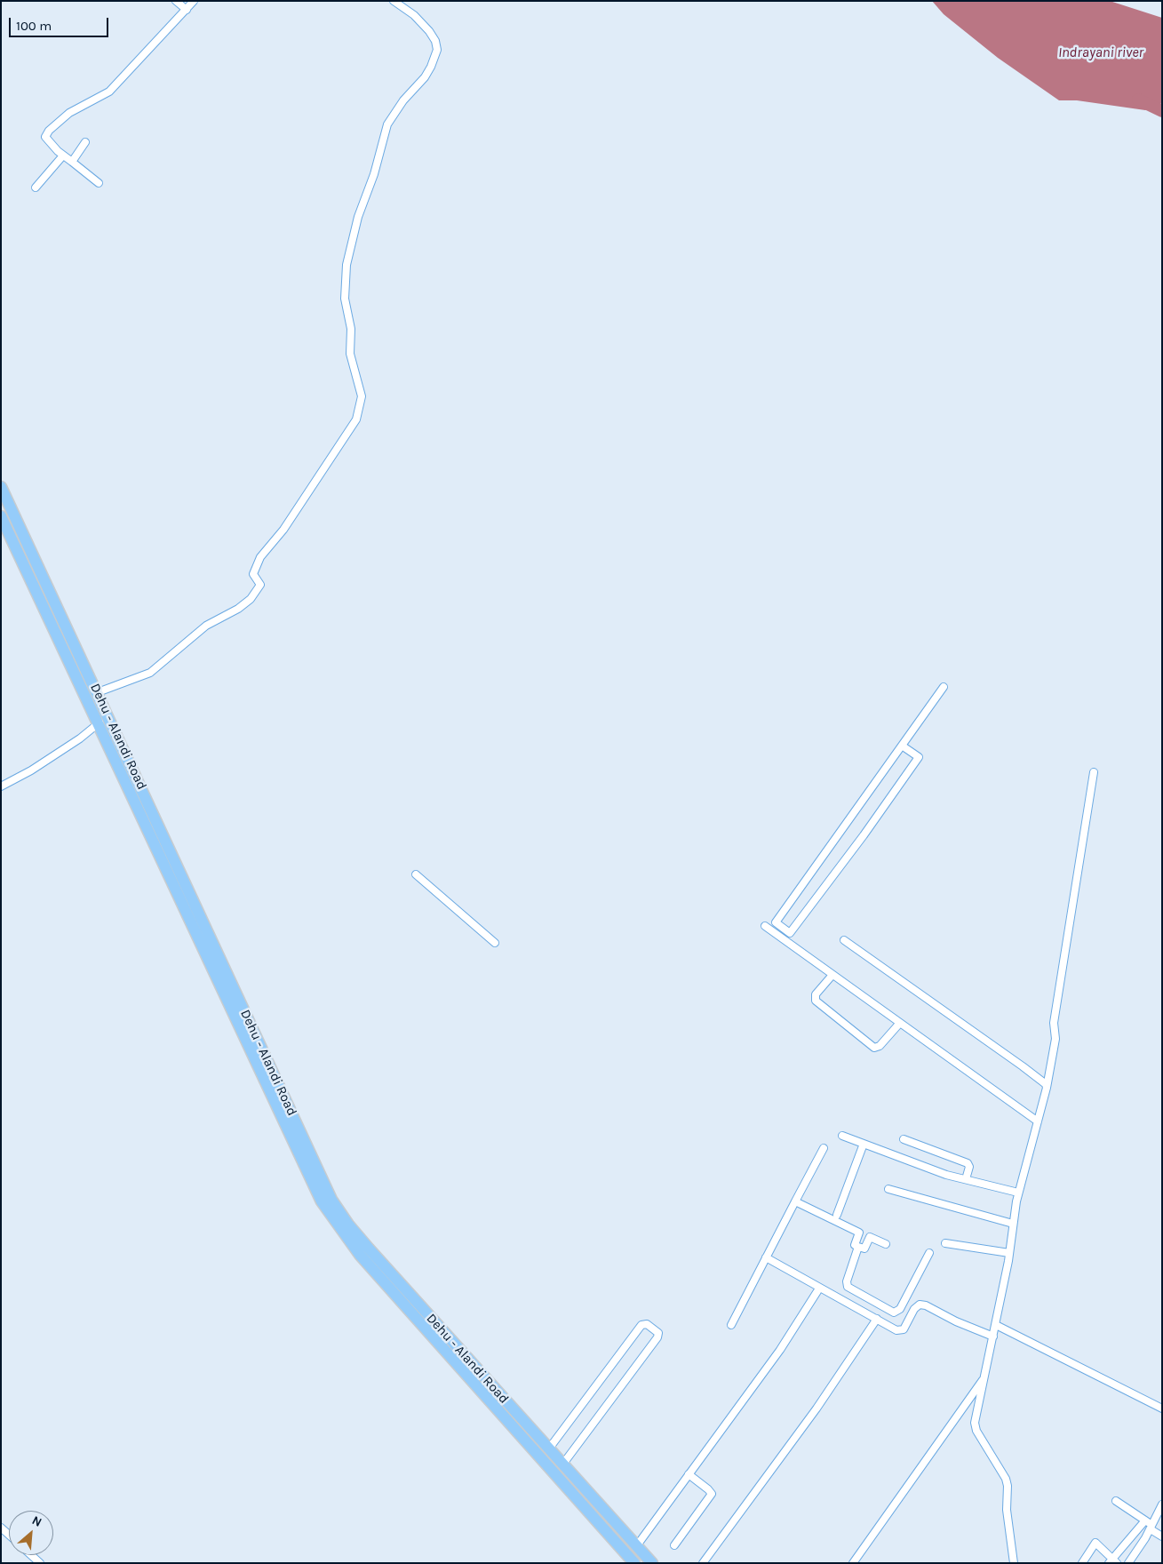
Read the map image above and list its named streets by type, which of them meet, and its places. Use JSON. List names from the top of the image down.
{
  "streets": {
    "main road": ["Dehu - Alandi Road"]
  },
  "water": ["Indrayani river"],
  "scale_bar": "100 m",
  "north": "top right"
}
